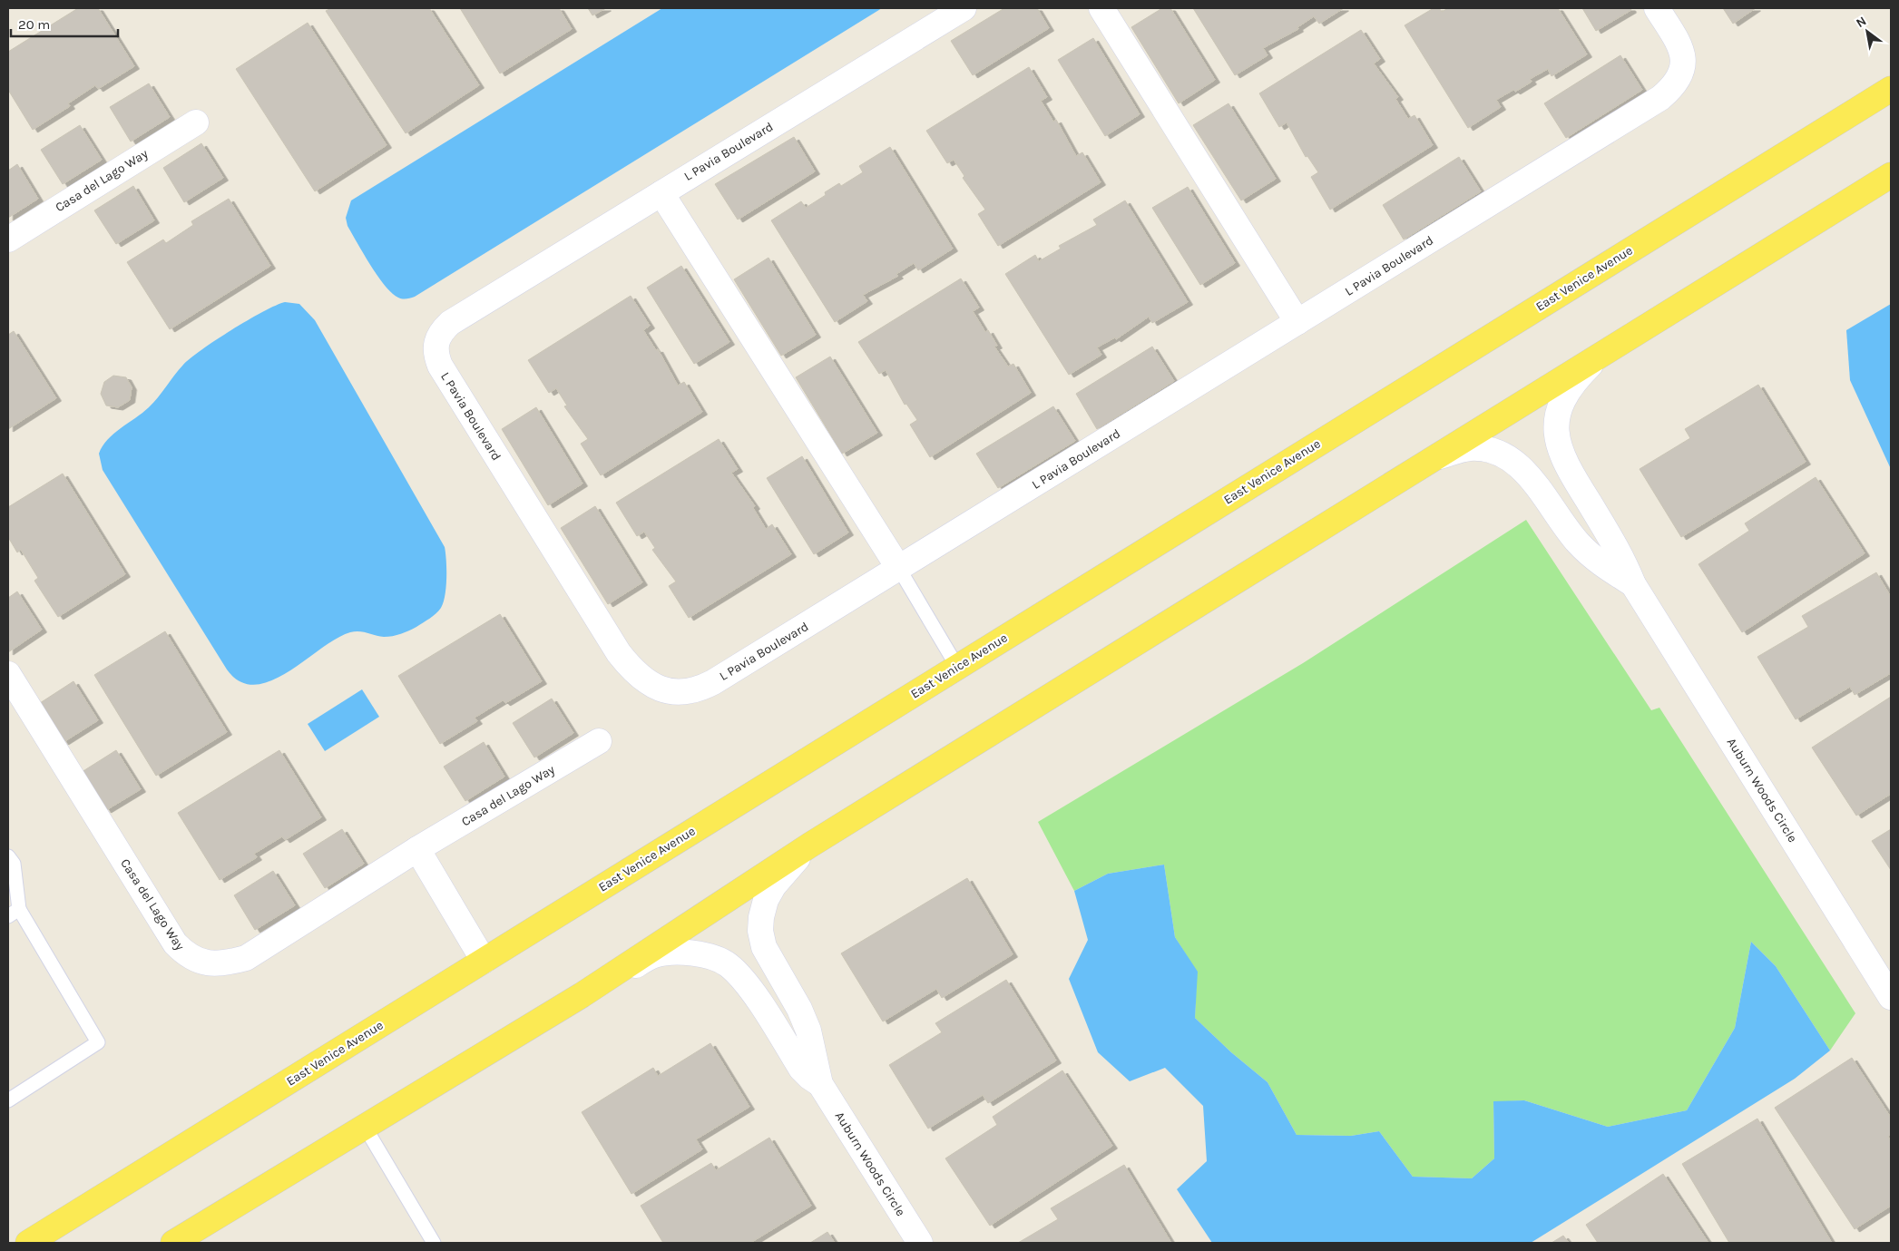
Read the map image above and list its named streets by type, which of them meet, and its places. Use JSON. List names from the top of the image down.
{
  "streets": {
    "main road": ["East Venice Avenue"],
    "street": ["L Pavia Boulevard", "Casa del Lago Way", "Auburn Woods Circle"]
  },
  "scale_bar": "20 m",
  "north": "top left"
}
